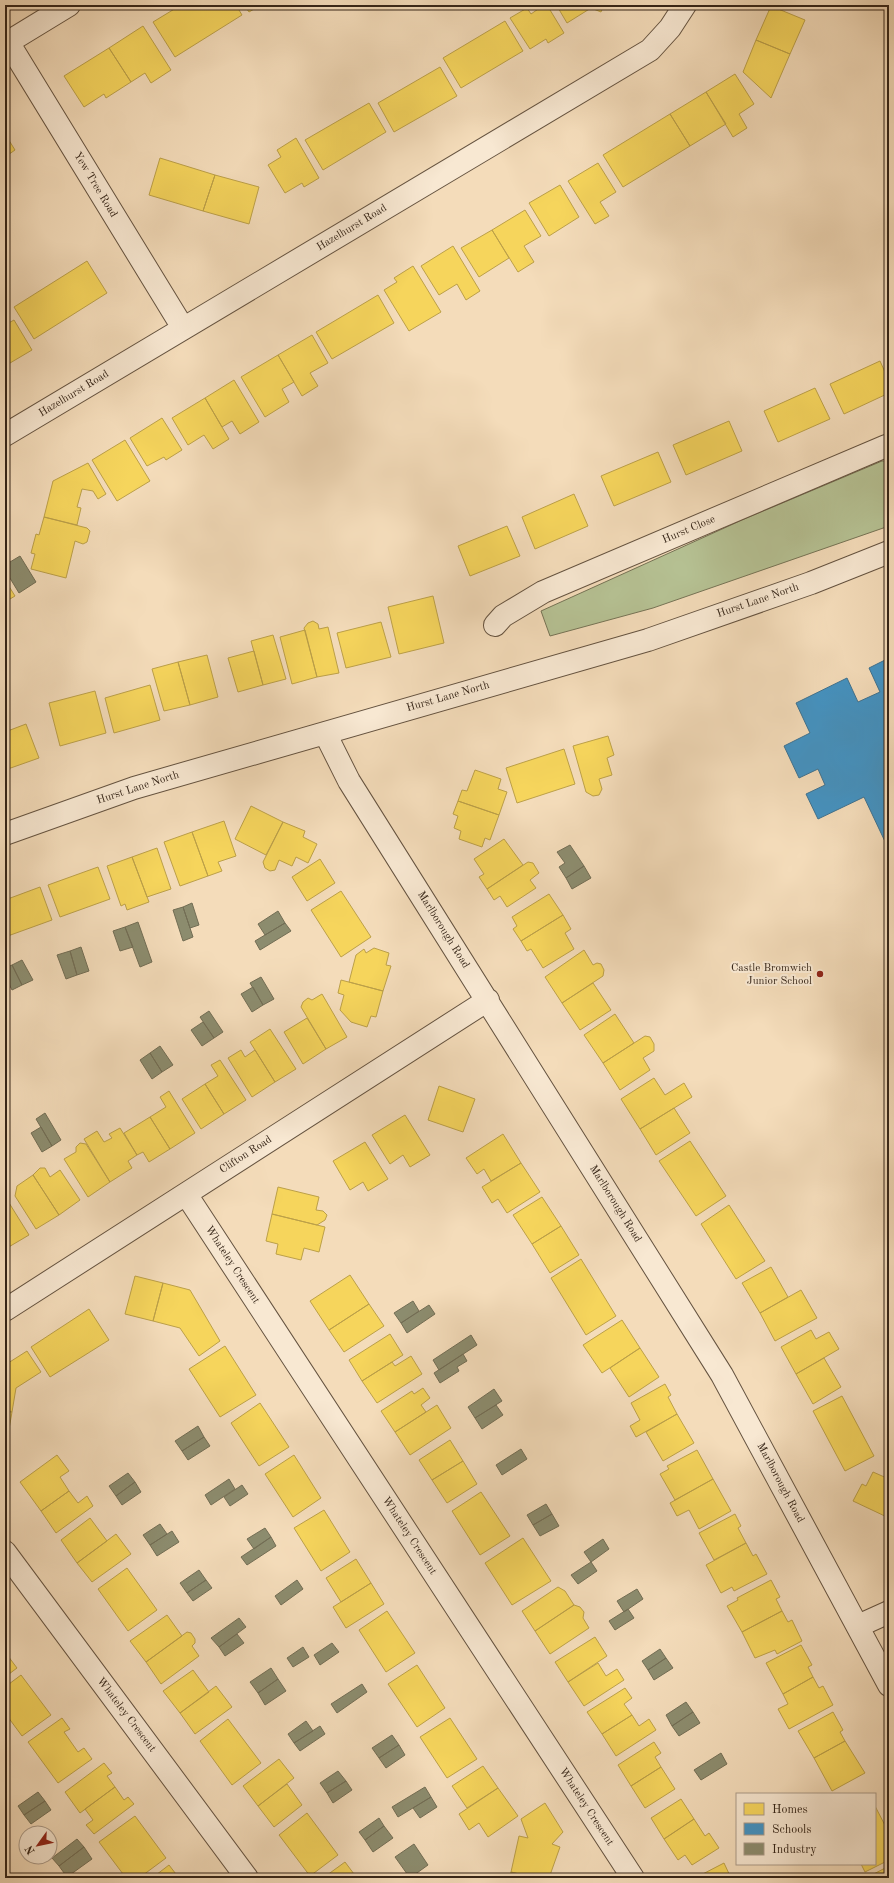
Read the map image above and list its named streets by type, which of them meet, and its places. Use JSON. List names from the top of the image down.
{
  "streets": {
    "street": [
      "Yew Tree Road",
      "Hazelhurst Road",
      "Hurst Close",
      "Hurst Lane North",
      "Marlborough Road",
      "Clifton Road",
      "Whateley Crescent"
    ]
  },
  "crossings": [
    ["Yew Tree Road", "Hazelhurst Road"],
    ["Hurst Lane North", "Marlborough Road"],
    ["Marlborough Road", "Clifton Road"],
    ["Clifton Road", "Whateley Crescent"]
  ],
  "places": ["Castle Bromwich Junior School"],
  "legend": ["Homes", "Schools", "Industry"],
  "north": "bottom left"
}
